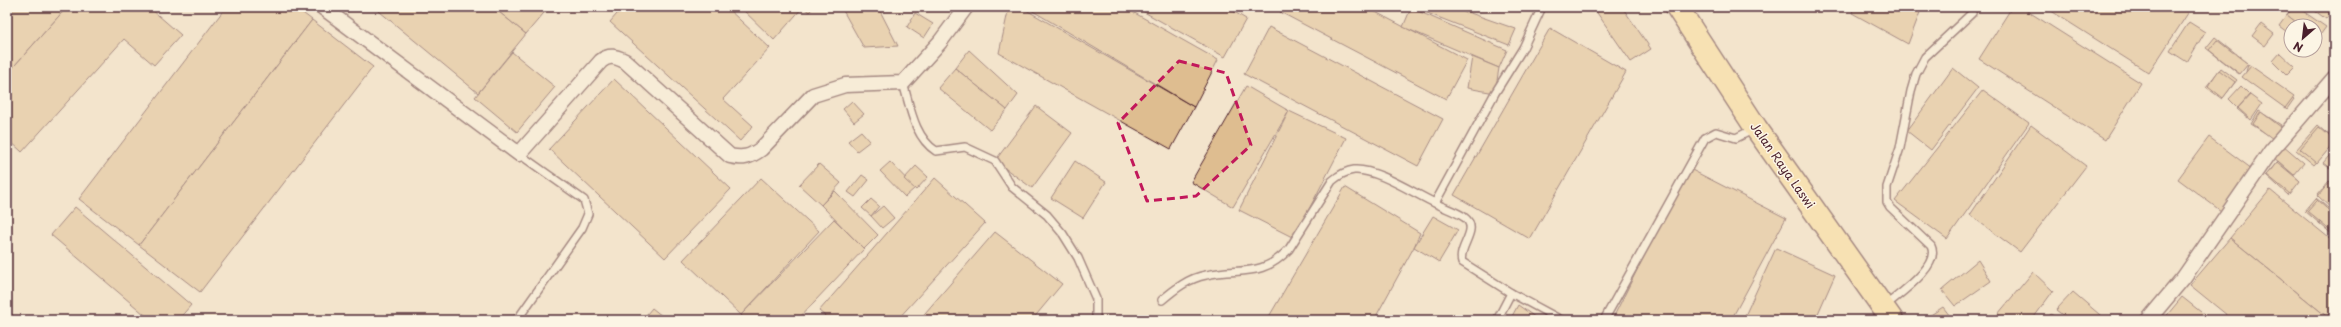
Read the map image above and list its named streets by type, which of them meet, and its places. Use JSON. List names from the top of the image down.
{
  "streets": {
    "main road": ["Jalan Raya Laswi"]
  },
  "north": "bottom left"
}
